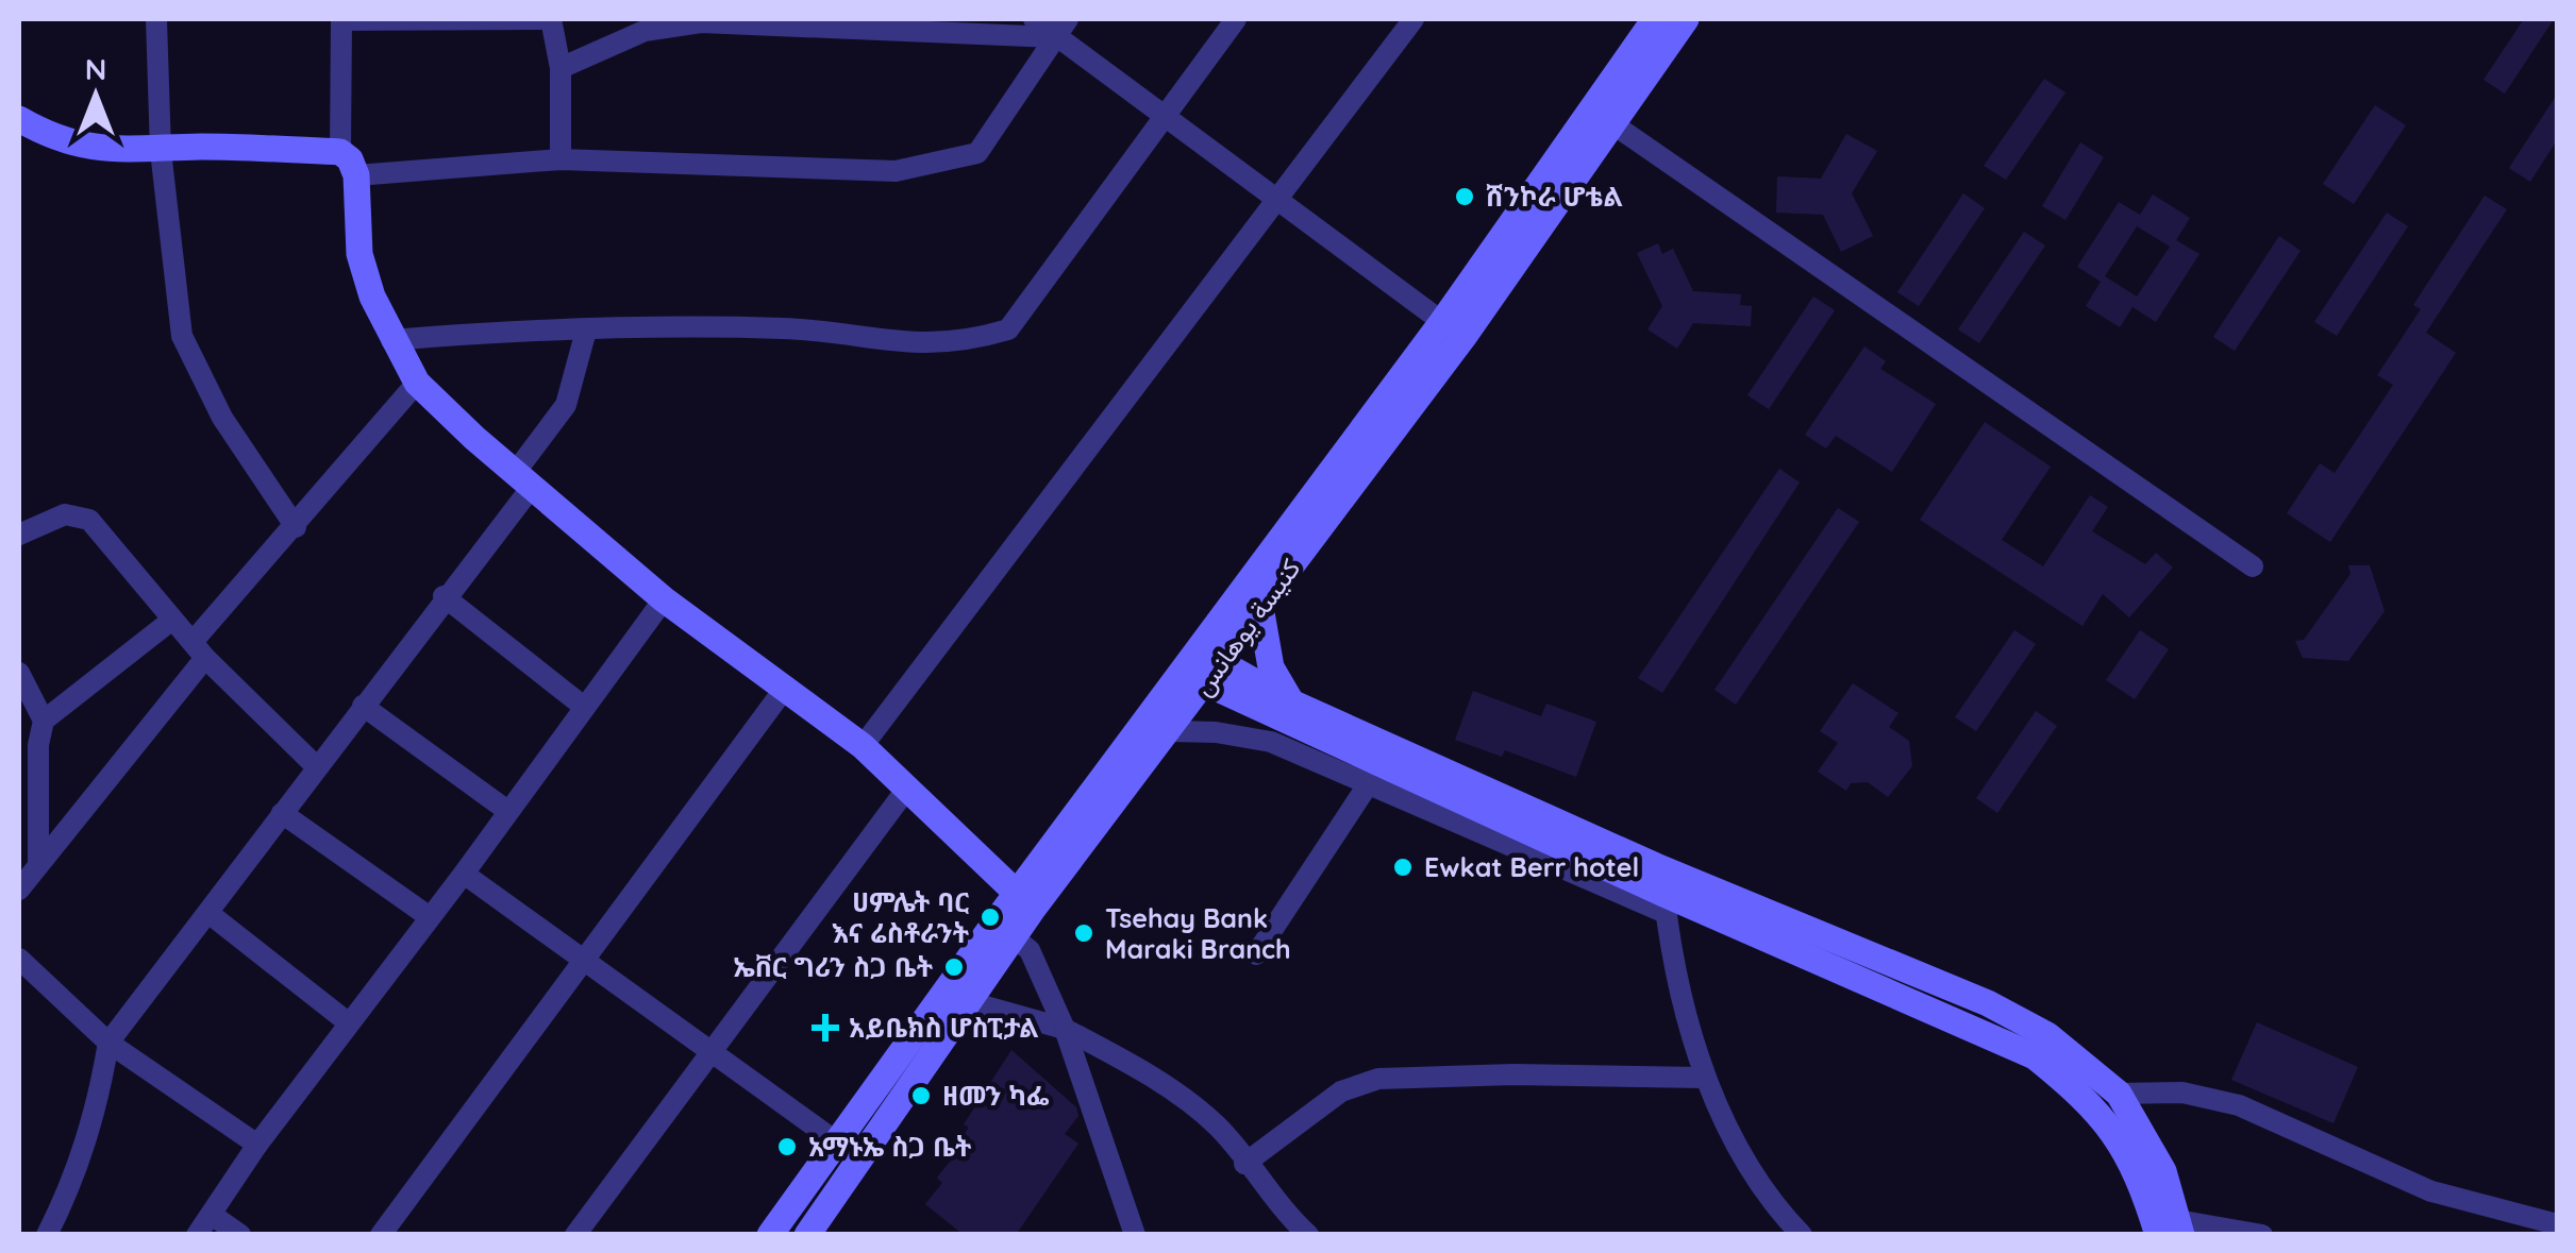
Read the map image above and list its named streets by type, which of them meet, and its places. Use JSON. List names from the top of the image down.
{
  "streets": {
    "street": ["كنيسة يوهانس"]
  },
  "places": {
    "other": [
      "ሸንኮራ ሆቴል",
      "Ewkat Berr hotel",
      "ሀምሌት ባር እና ሬስቶራንት",
      "Tsehay Bank Maraki Branch",
      "ኤቨር ግሪን ስጋ ቤት",
      "ዘመን ካፌ",
      "አማኑኤ ስጋ ቤት"
    ],
    "health": ["አይቤክስ ሆስፒታል"]
  },
  "north": "top"
}
